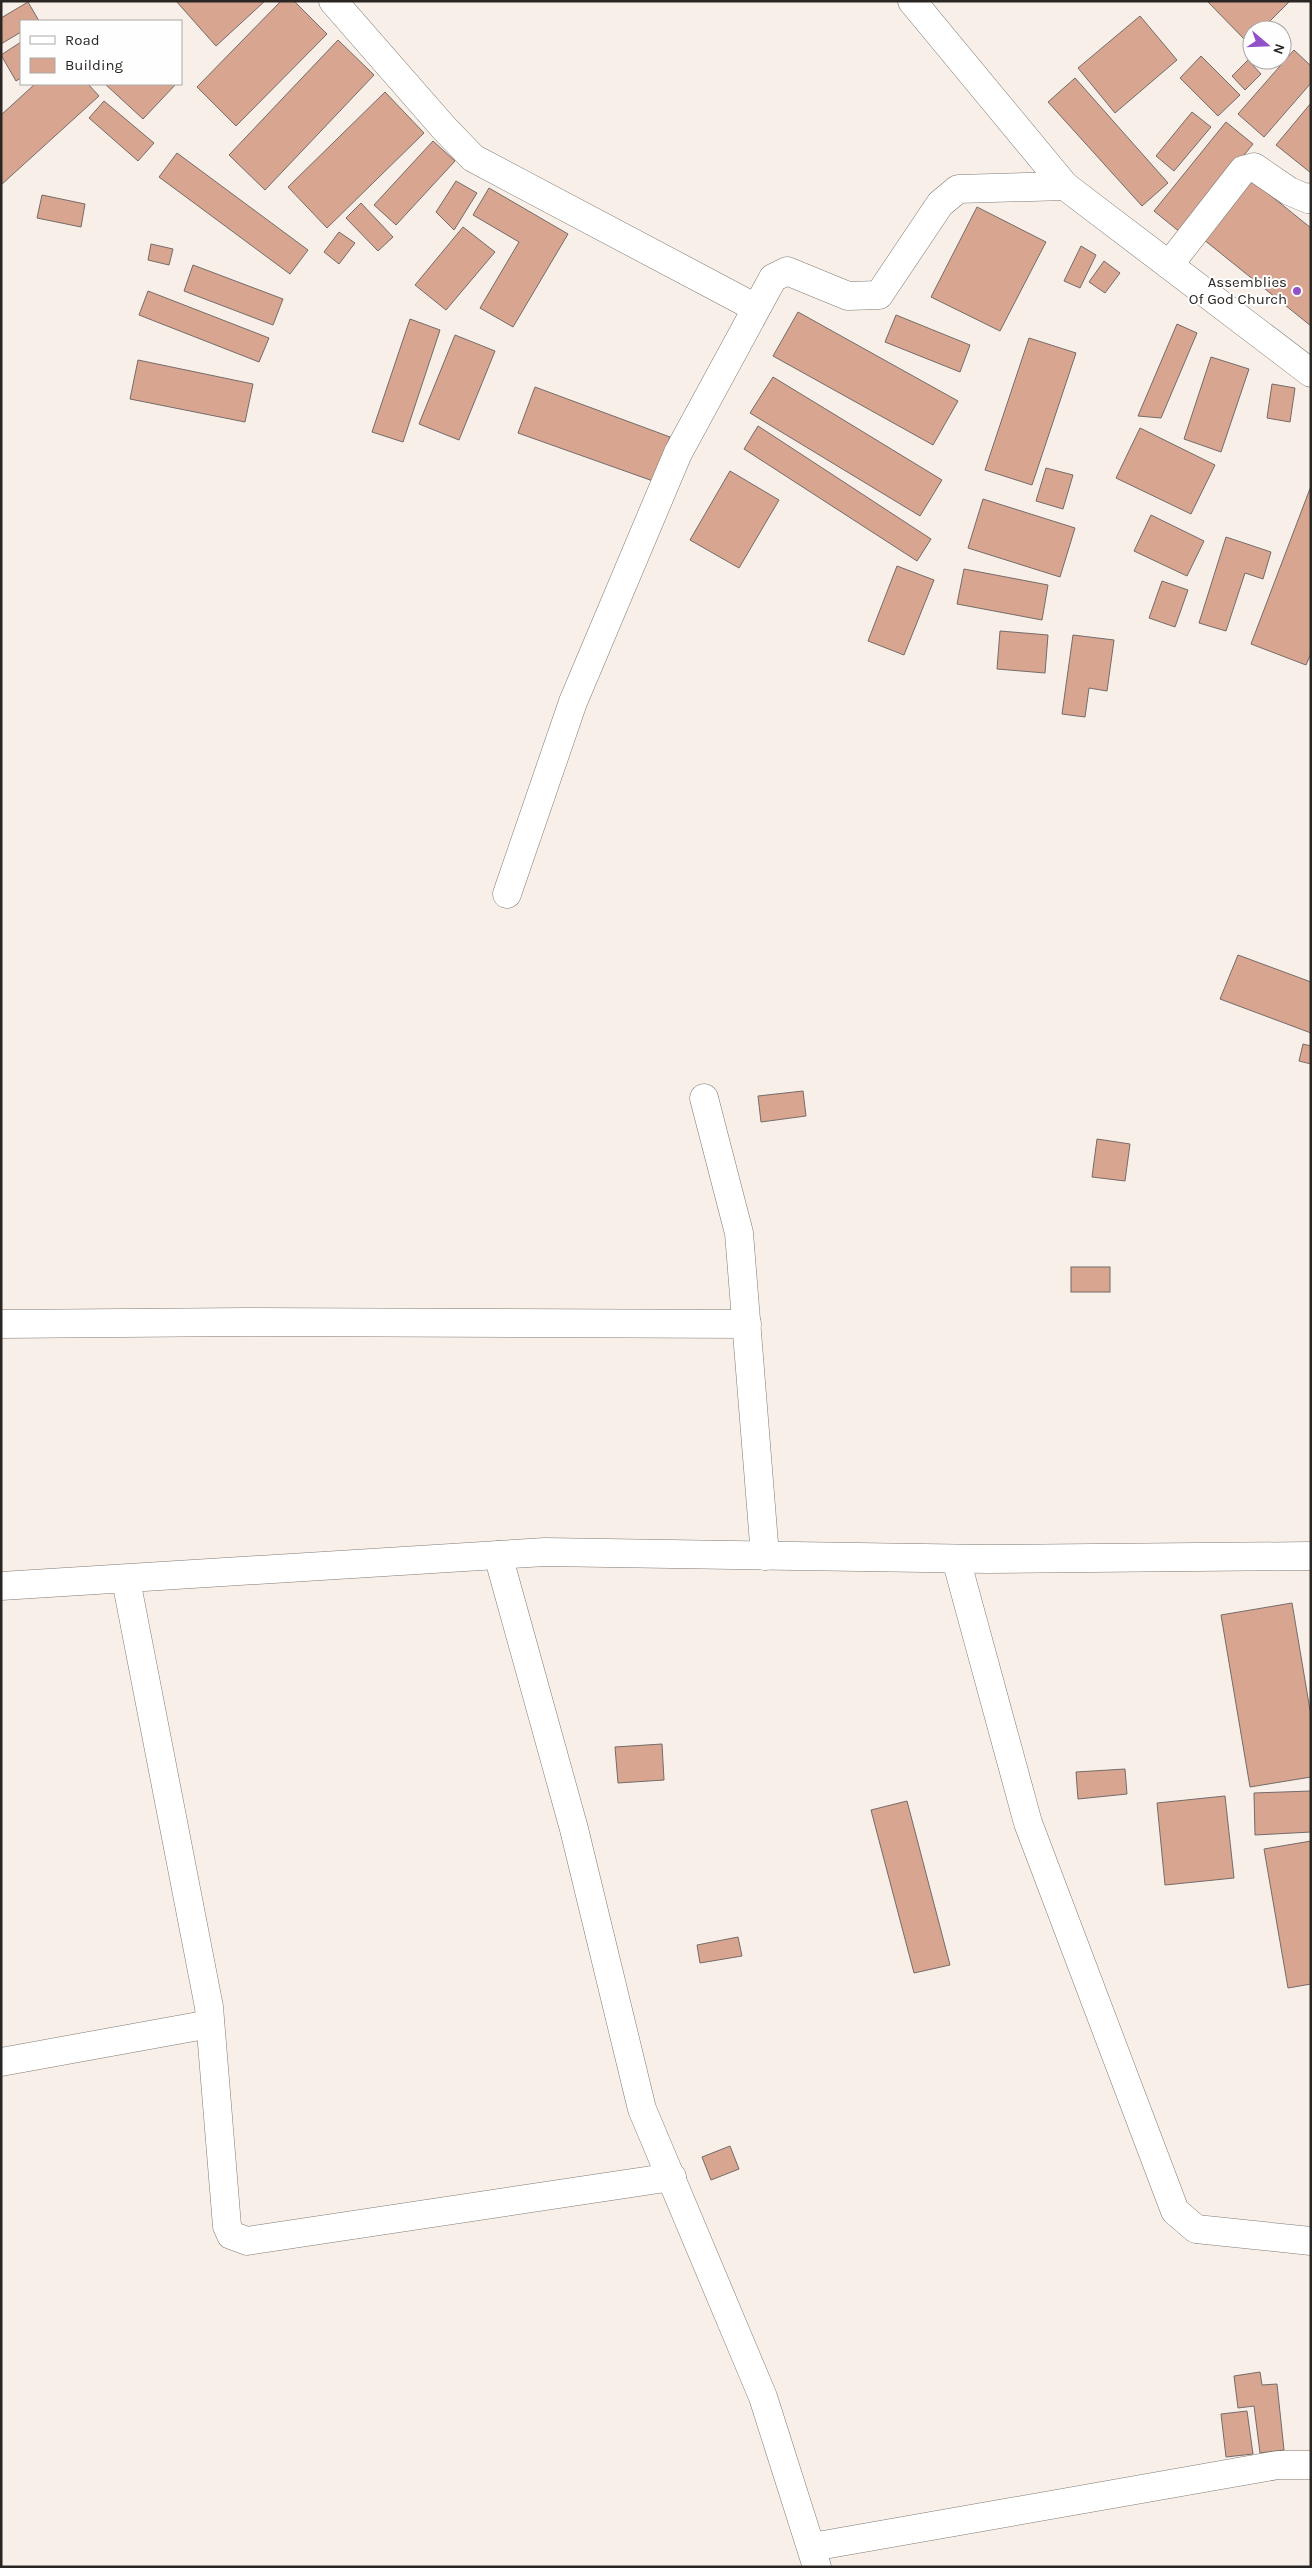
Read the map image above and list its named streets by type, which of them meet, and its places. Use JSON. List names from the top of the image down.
{
  "places": ["Assemblies Of God Church"],
  "legend": ["Road", "Building"],
  "north": "right"
}
